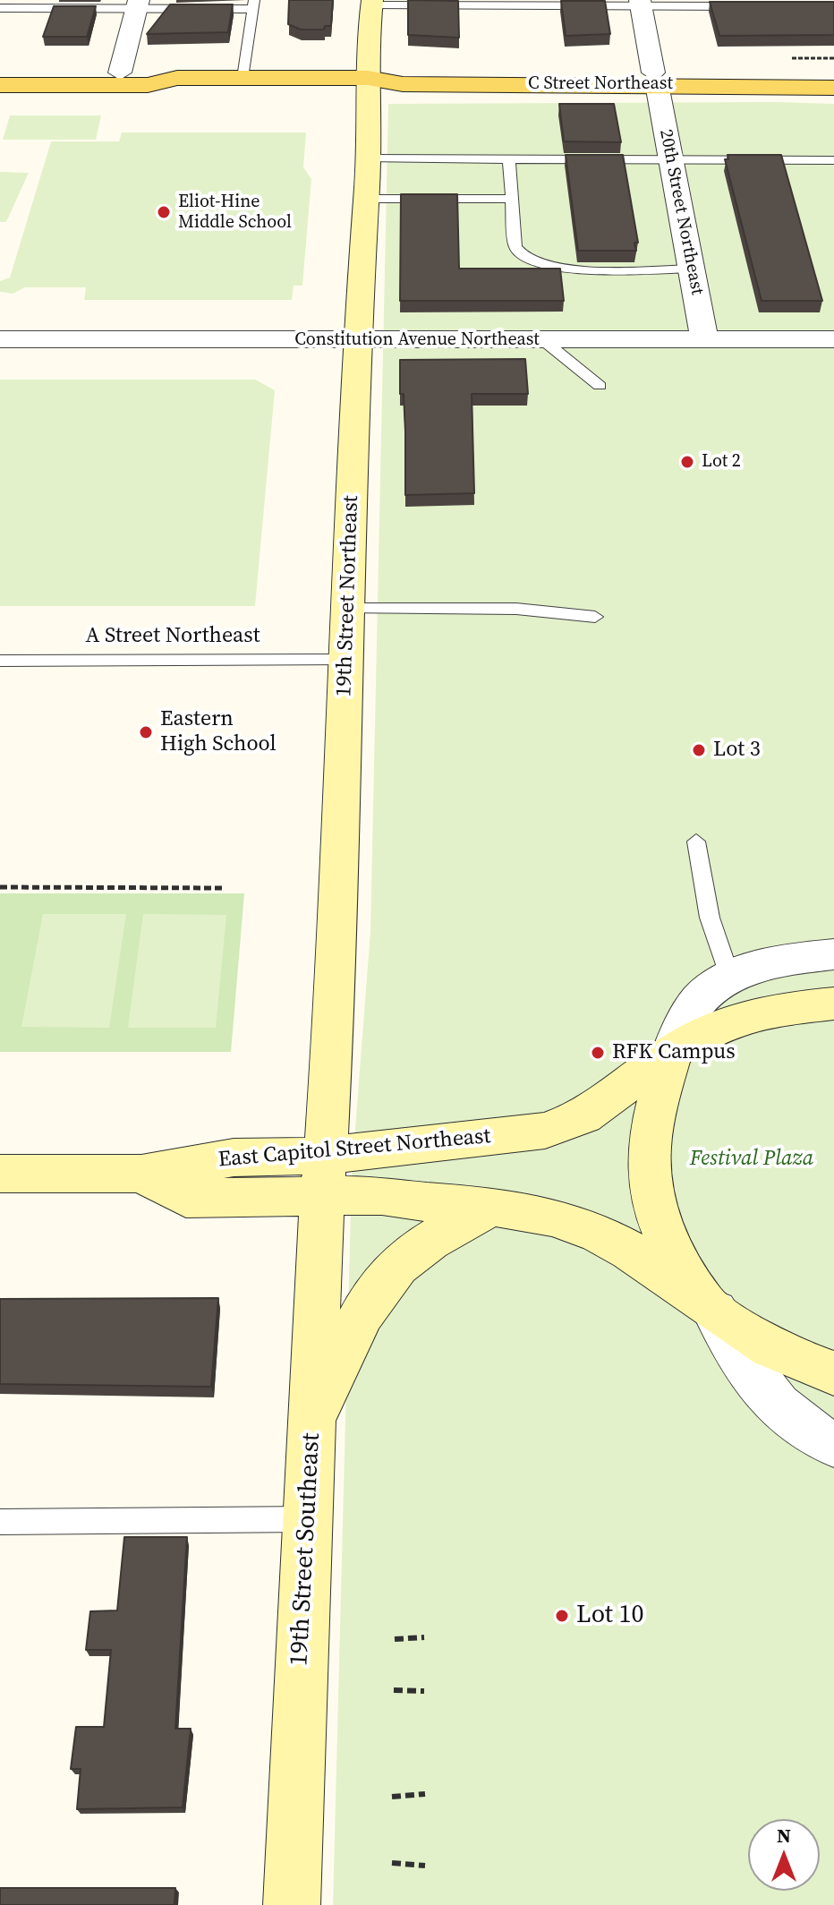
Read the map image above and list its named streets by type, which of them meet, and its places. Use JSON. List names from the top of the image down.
{
  "streets": {
    "main road": [
      "C Street Northeast",
      "19th Street Northeast",
      "East Capitol Street Northeast",
      "19th Street Southeast"
    ],
    "street": ["20th Street Northeast", "Constitution Avenue Northeast"],
    "lane": ["A Street Northeast"]
  },
  "crossings": [
    ["C Street Northeast", "20th Street Northeast"],
    ["C Street Northeast", "19th Street Northeast"],
    ["20th Street Northeast", "Constitution Avenue Northeast"],
    ["Constitution Avenue Northeast", "19th Street Northeast"],
    ["19th Street Northeast", "A Street Northeast"],
    ["19th Street Northeast", "East Capitol Street Northeast"],
    ["19th Street Northeast", "19th Street Southeast"],
    ["East Capitol Street Northeast", "19th Street Southeast"]
  ],
  "parks": ["Festival Plaza"],
  "places": [
    "Eliot-Hine Middle School",
    "Lot 2",
    "Eastern High School",
    "Lot 3",
    "RFK Campus",
    "Lot 10"
  ],
  "north": "top"
}
